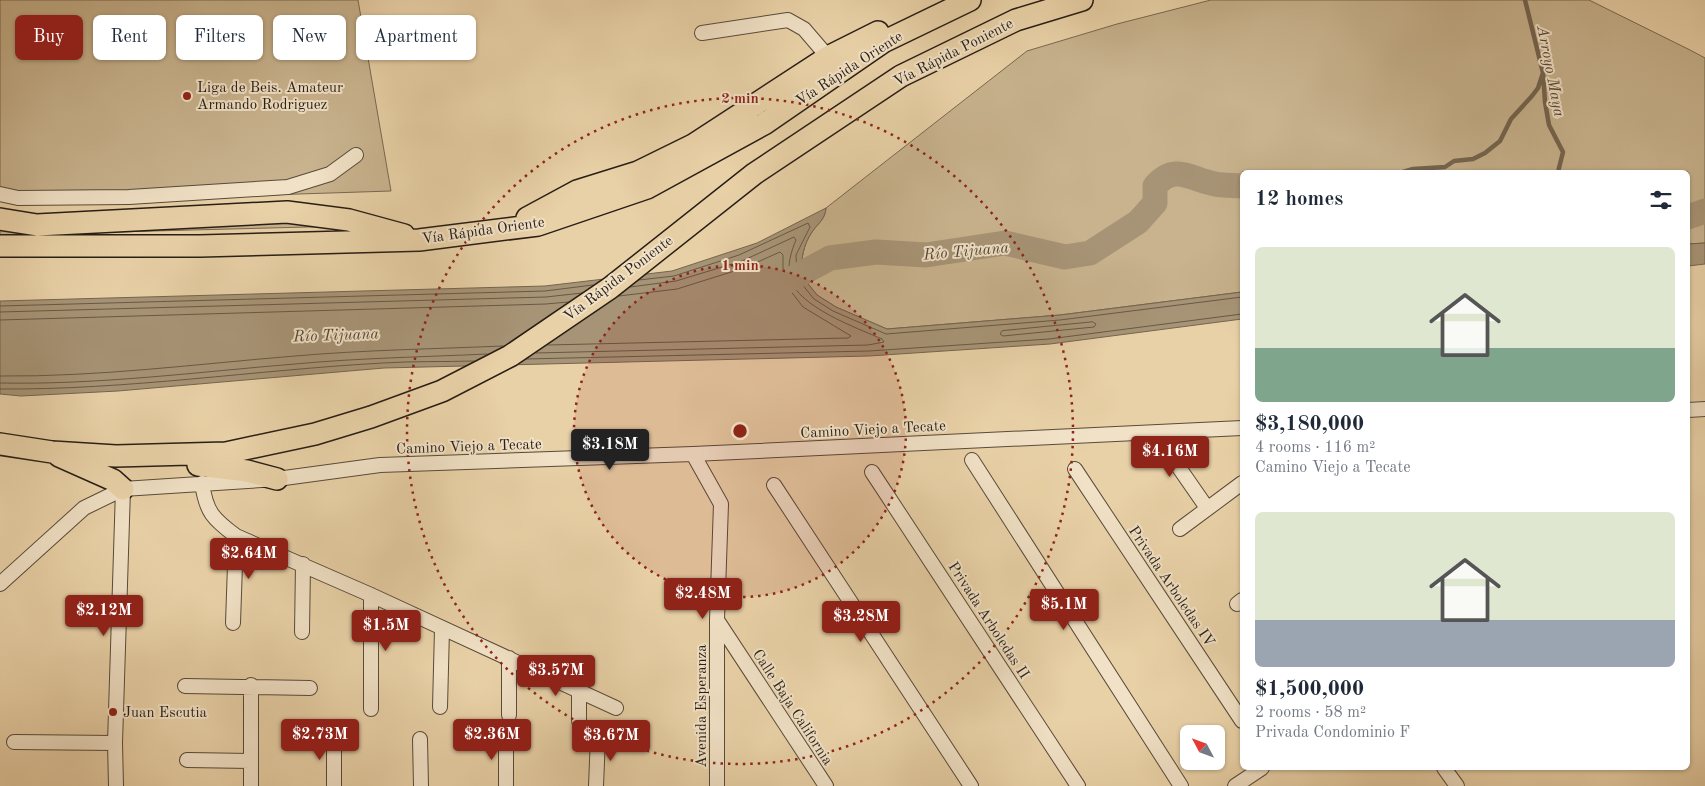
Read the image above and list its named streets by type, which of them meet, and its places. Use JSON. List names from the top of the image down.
{
  "streets": {
    "highway": ["Vía Rápida Poniente", "Vía Rápida Oriente"],
    "street": [
      "Camino Viejo a Tecate",
      "Privada Arboledas IV",
      "Privada Arboledas II",
      "Avenida Esperanza",
      "Calle Baja California"
    ]
  },
  "crossings": [
    ["Camino Viejo a Tecate", "Avenida Esperanza"],
    ["Avenida Esperanza", "Calle Baja California"]
  ],
  "water": ["Arroyo Maya", "Río Tijuana"],
  "places": ["Liga de Beis. Amateur Armando Rodriguez", "Juan Escutia"],
  "north": "top left",
  "page": {
    "chip": [
      "Buy",
      "Rent",
      "Filters",
      "New",
      "Apartment"
    ],
    "heading": "12 homes",
    "list": [
      {
        "name": "$3,180,000",
        "note": "4 rooms · 116 m² · Camino Viejo a Tecate"
      },
      {
        "name": "$1,500,000",
        "note": "2 rooms · 58 m² · Privada Condominio F"
      }
    ],
    "price": [
      "$3.18M",
      "$4.16M",
      "$2.64M",
      "$2.48M",
      "$5.1M",
      "$2.12M",
      "$3.28M",
      "$1.5M",
      "$3.57M",
      "$2.73M",
      "$2.36M",
      "$3.67M"
    ]
  },
  "rings": ["2 min", "1 min"]
}
